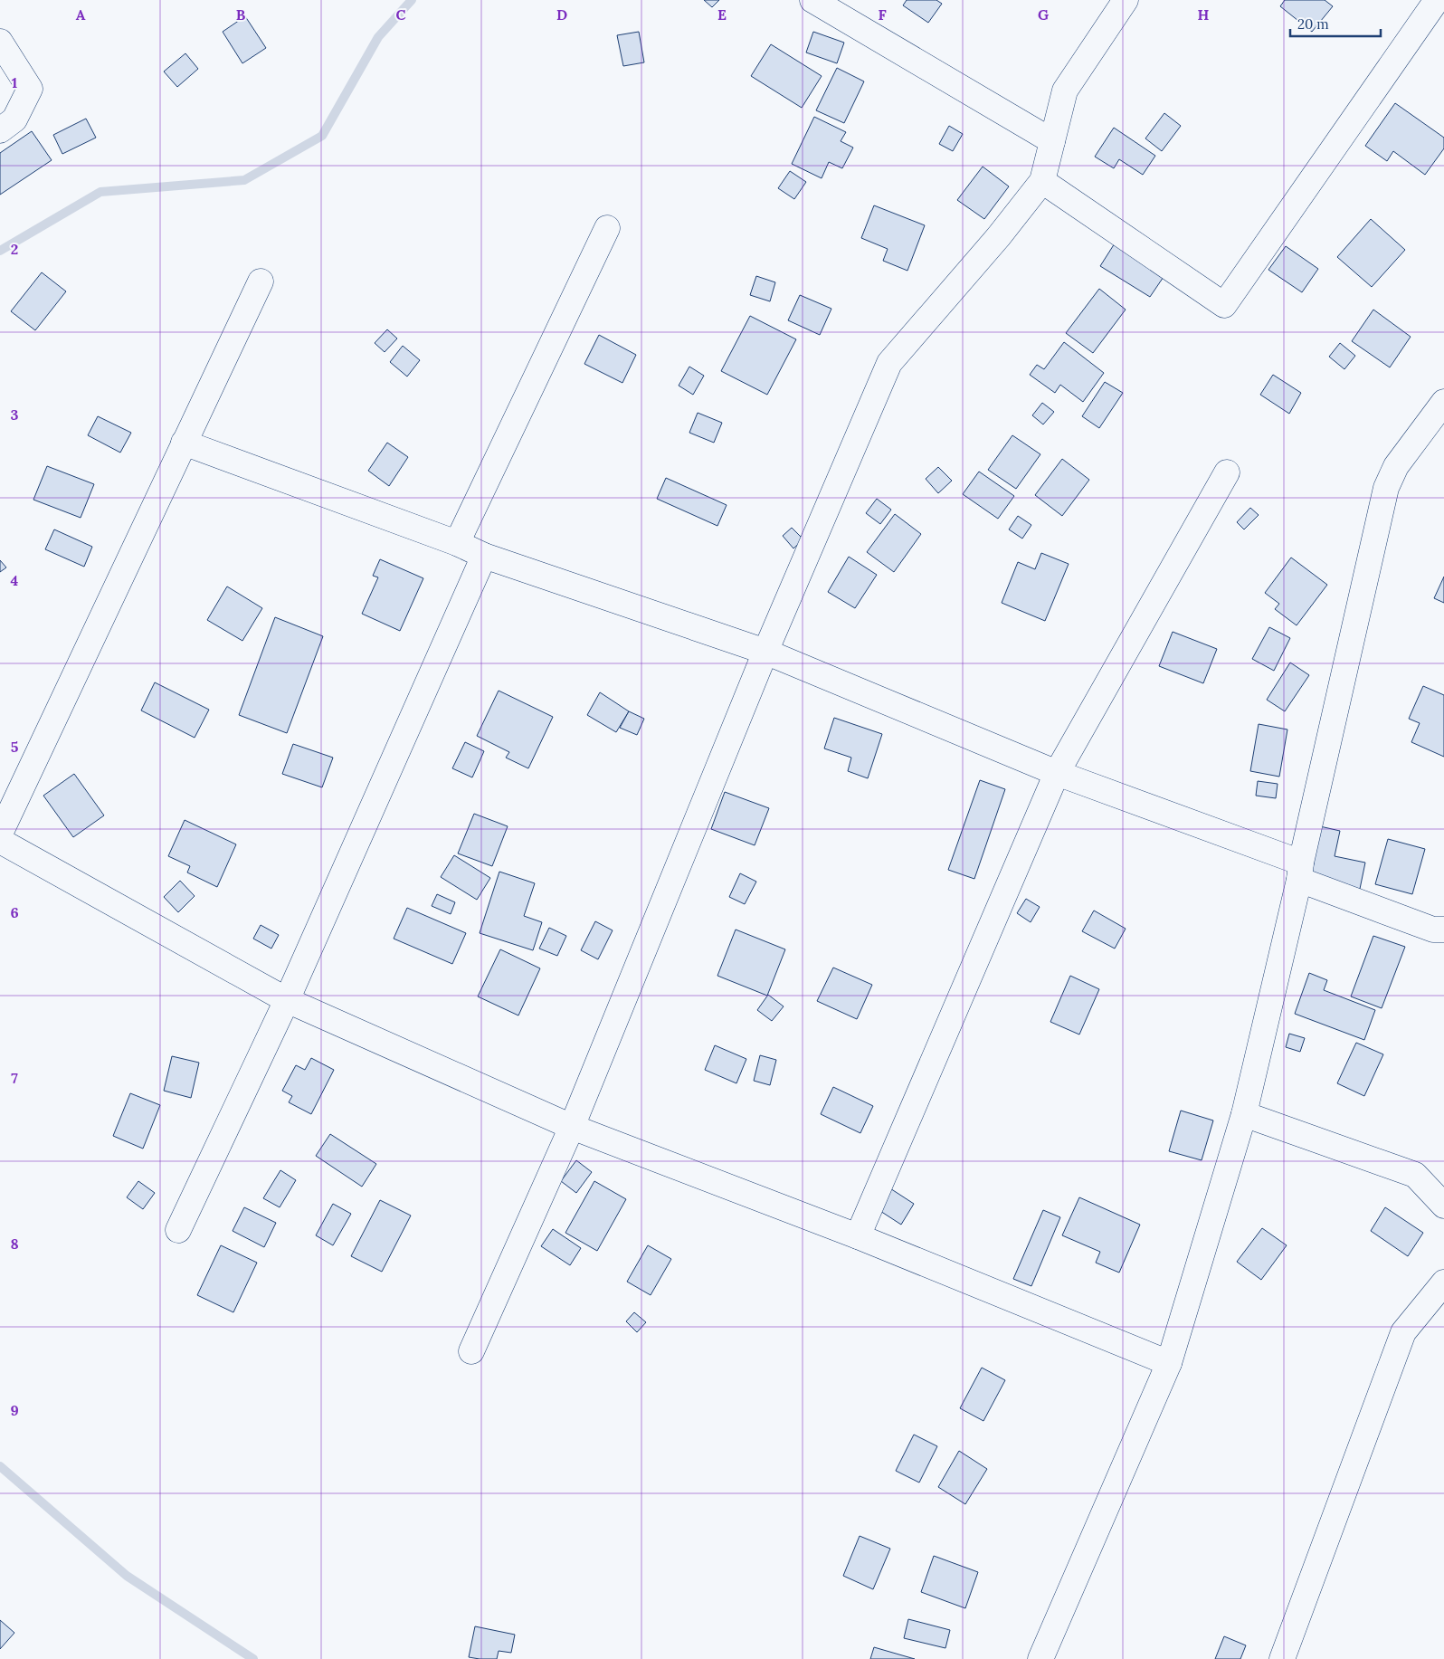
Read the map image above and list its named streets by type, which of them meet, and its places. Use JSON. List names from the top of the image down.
{
  "scale_bar": "20 m",
  "grid": {
    "columns": [
      "A",
      "B",
      "C",
      "D",
      "E",
      "F",
      "G",
      "H"
    ],
    "rows": [
      "1",
      "2",
      "3",
      "4",
      "5",
      "6",
      "7",
      "8",
      "9"
    ]
  }
}
